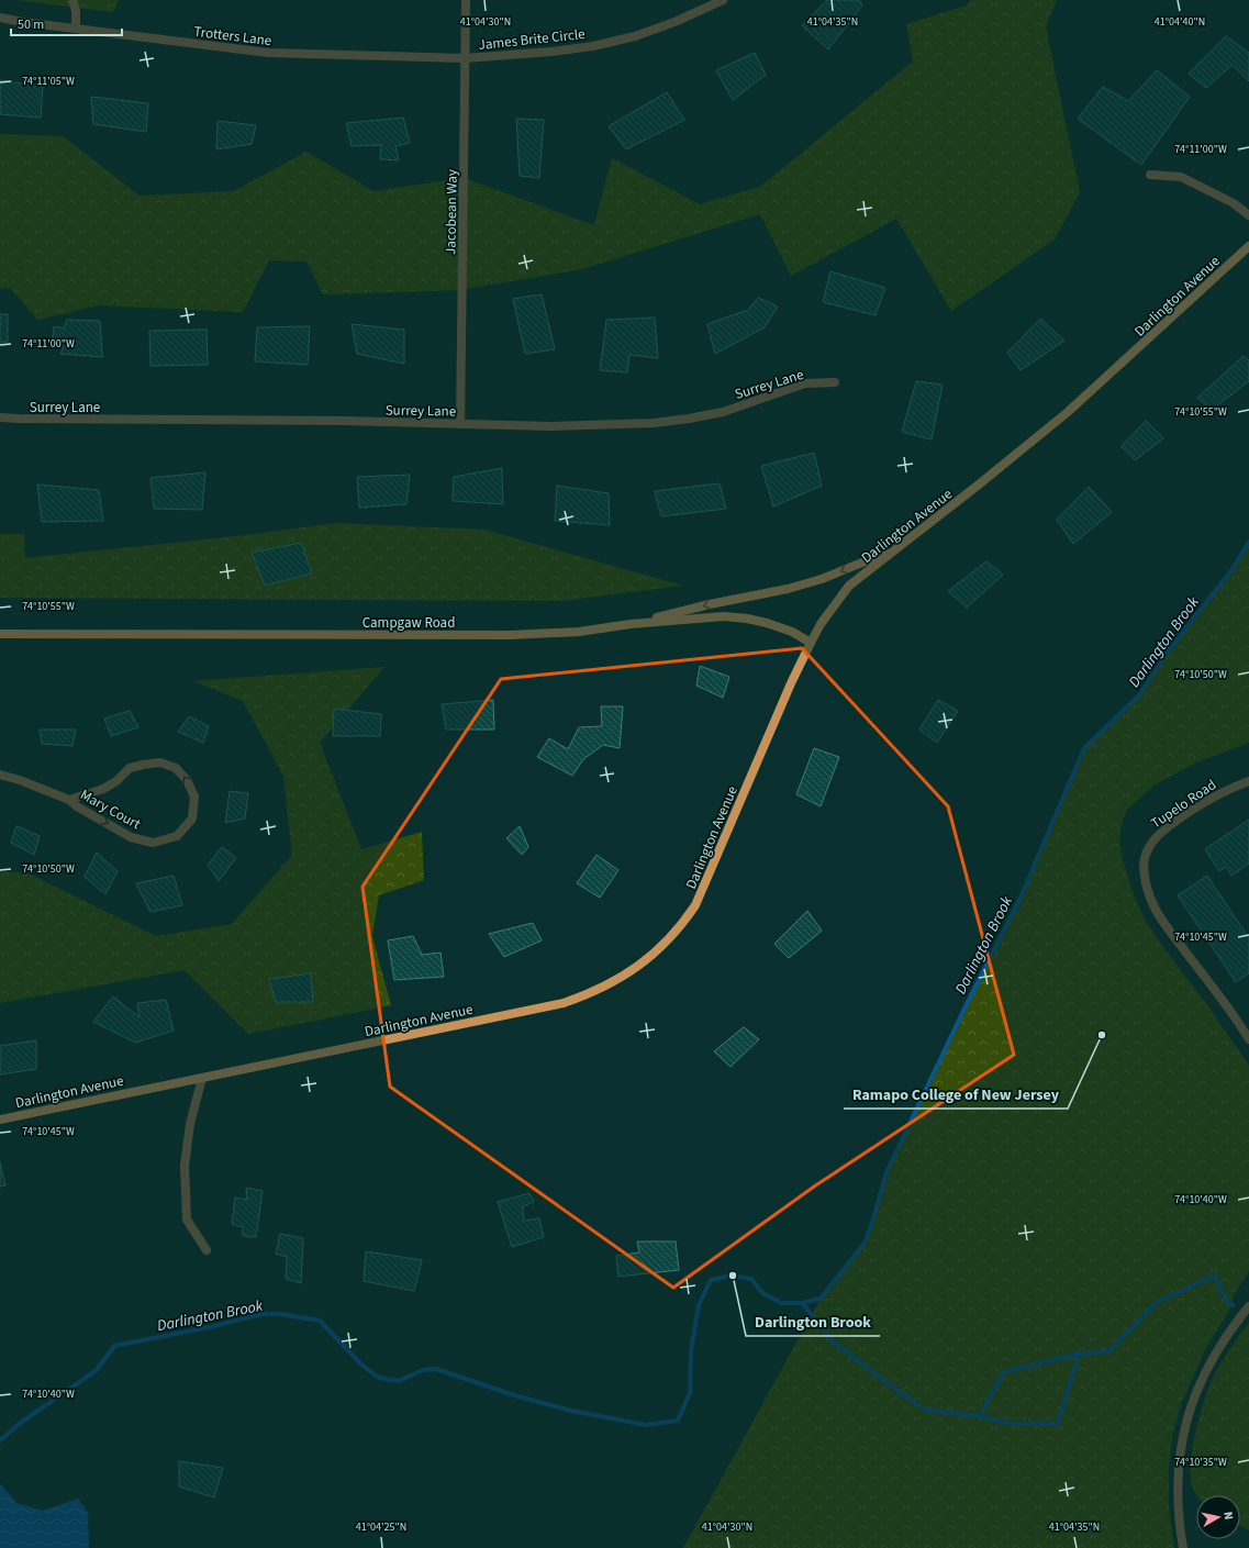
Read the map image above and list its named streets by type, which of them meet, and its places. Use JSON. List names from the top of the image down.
{
  "streets": {
    "main road": ["Darlington Avenue", "Campgaw Road"],
    "street": [
      "Trotters Lane",
      "James Brite Circle",
      "Jacobean Way",
      "Surrey Lane",
      "Tupelo Road",
      "Mary Court"
    ]
  },
  "crossings": [
    ["Trotters Lane", "James Brite Circle"],
    ["Trotters Lane", "Jacobean Way"],
    ["James Brite Circle", "Jacobean Way"],
    ["Jacobean Way", "Surrey Lane"],
    ["Darlington Avenue", "Campgaw Road"]
  ],
  "water": ["Darlington Brook"],
  "places": ["Ramapo College of New Jersey", "Darlington Brook"],
  "scale_bar": "50 m",
  "north": "right",
  "coordinates": [
    "41°04'30\"N",
    "41°04'35\"N",
    "41°04'40\"N",
    "74°11'05\"W",
    "74°11'00\"W",
    "74°10'55\"W",
    "74°10'50\"W",
    "74°10'45\"W",
    "74°10'40\"W",
    "74°10'35\"W",
    "41°04'25\"N"
  ]
}
